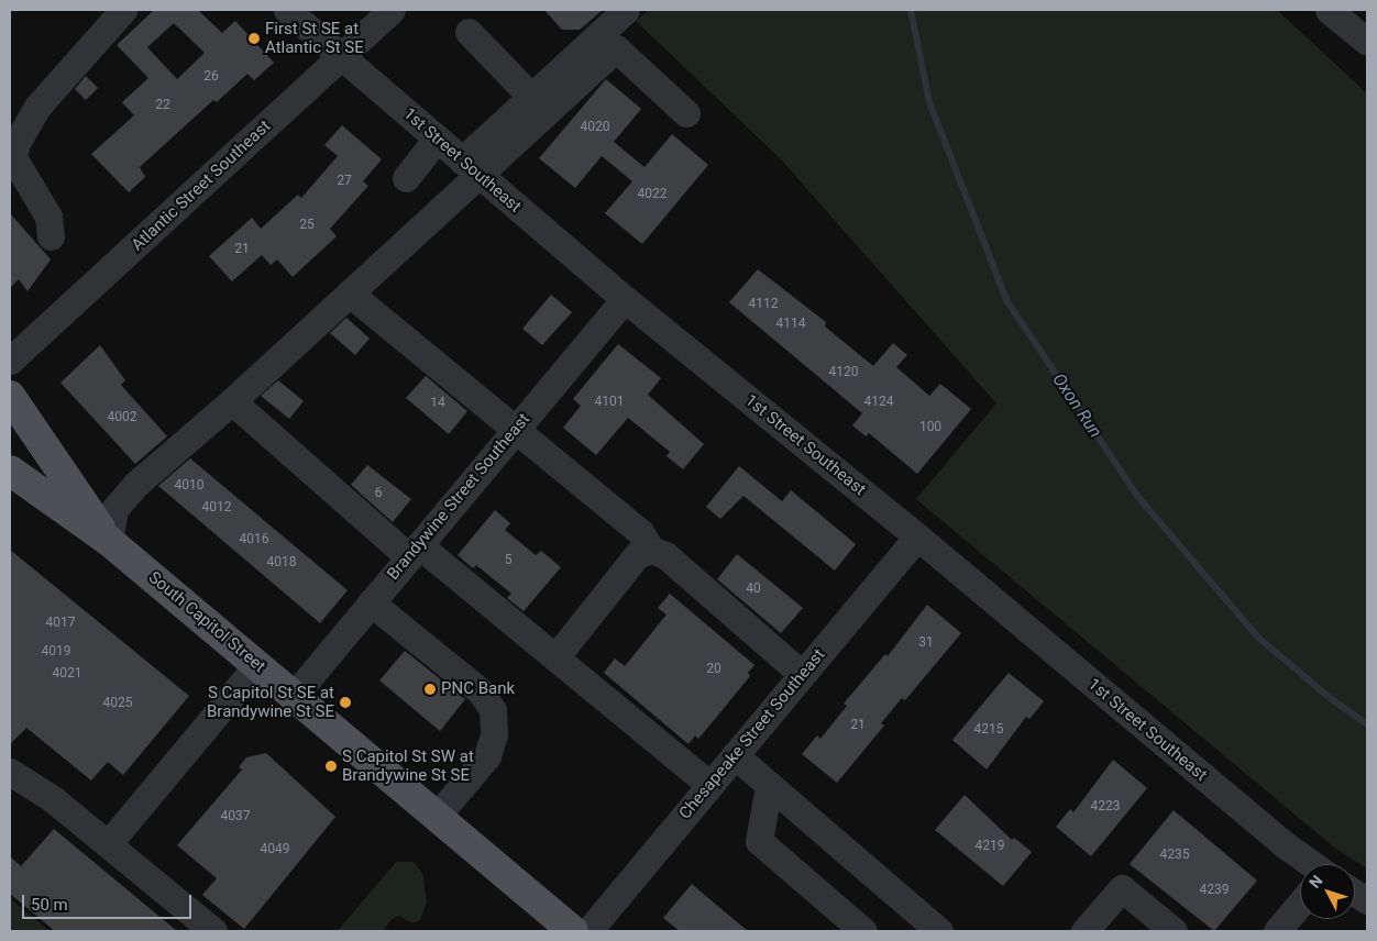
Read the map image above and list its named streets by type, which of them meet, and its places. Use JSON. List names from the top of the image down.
{
  "streets": {
    "main road": ["South Capitol Street"],
    "street": [
      "1st Street Southeast",
      "Atlantic Street Southeast",
      "Brandywine Street Southeast",
      "Chesapeake Street Southeast"
    ]
  },
  "crossings": [
    ["1st Street Southeast", "Atlantic Street Southeast"],
    ["1st Street Southeast", "Brandywine Street Southeast"],
    ["1st Street Southeast", "Chesapeake Street Southeast"],
    ["Brandywine Street Southeast", "South Capitol Street"]
  ],
  "water": ["Oxon Run"],
  "places": [
    "First St SE at Atlantic St SE",
    "PNC Bank",
    "S Capitol St SE at Brandywine St SE",
    "S Capitol St SW at Brandywine St SE"
  ],
  "house_numbers": [
    "26",
    "22",
    "4020",
    "27",
    "4022",
    "25",
    "21",
    "4112",
    "4114",
    "4120",
    "4101",
    "4124",
    "14",
    "4002",
    "100",
    "4010",
    "6",
    "4012",
    "4016",
    "5",
    "4018",
    "40",
    "4017",
    "31",
    "4019",
    "20",
    "4021",
    "4025",
    "21",
    "4215",
    "4223",
    "4037",
    "4219",
    "4049",
    "4235",
    "4239"
  ],
  "scale_bar": "50 m",
  "north": "top left"
}
